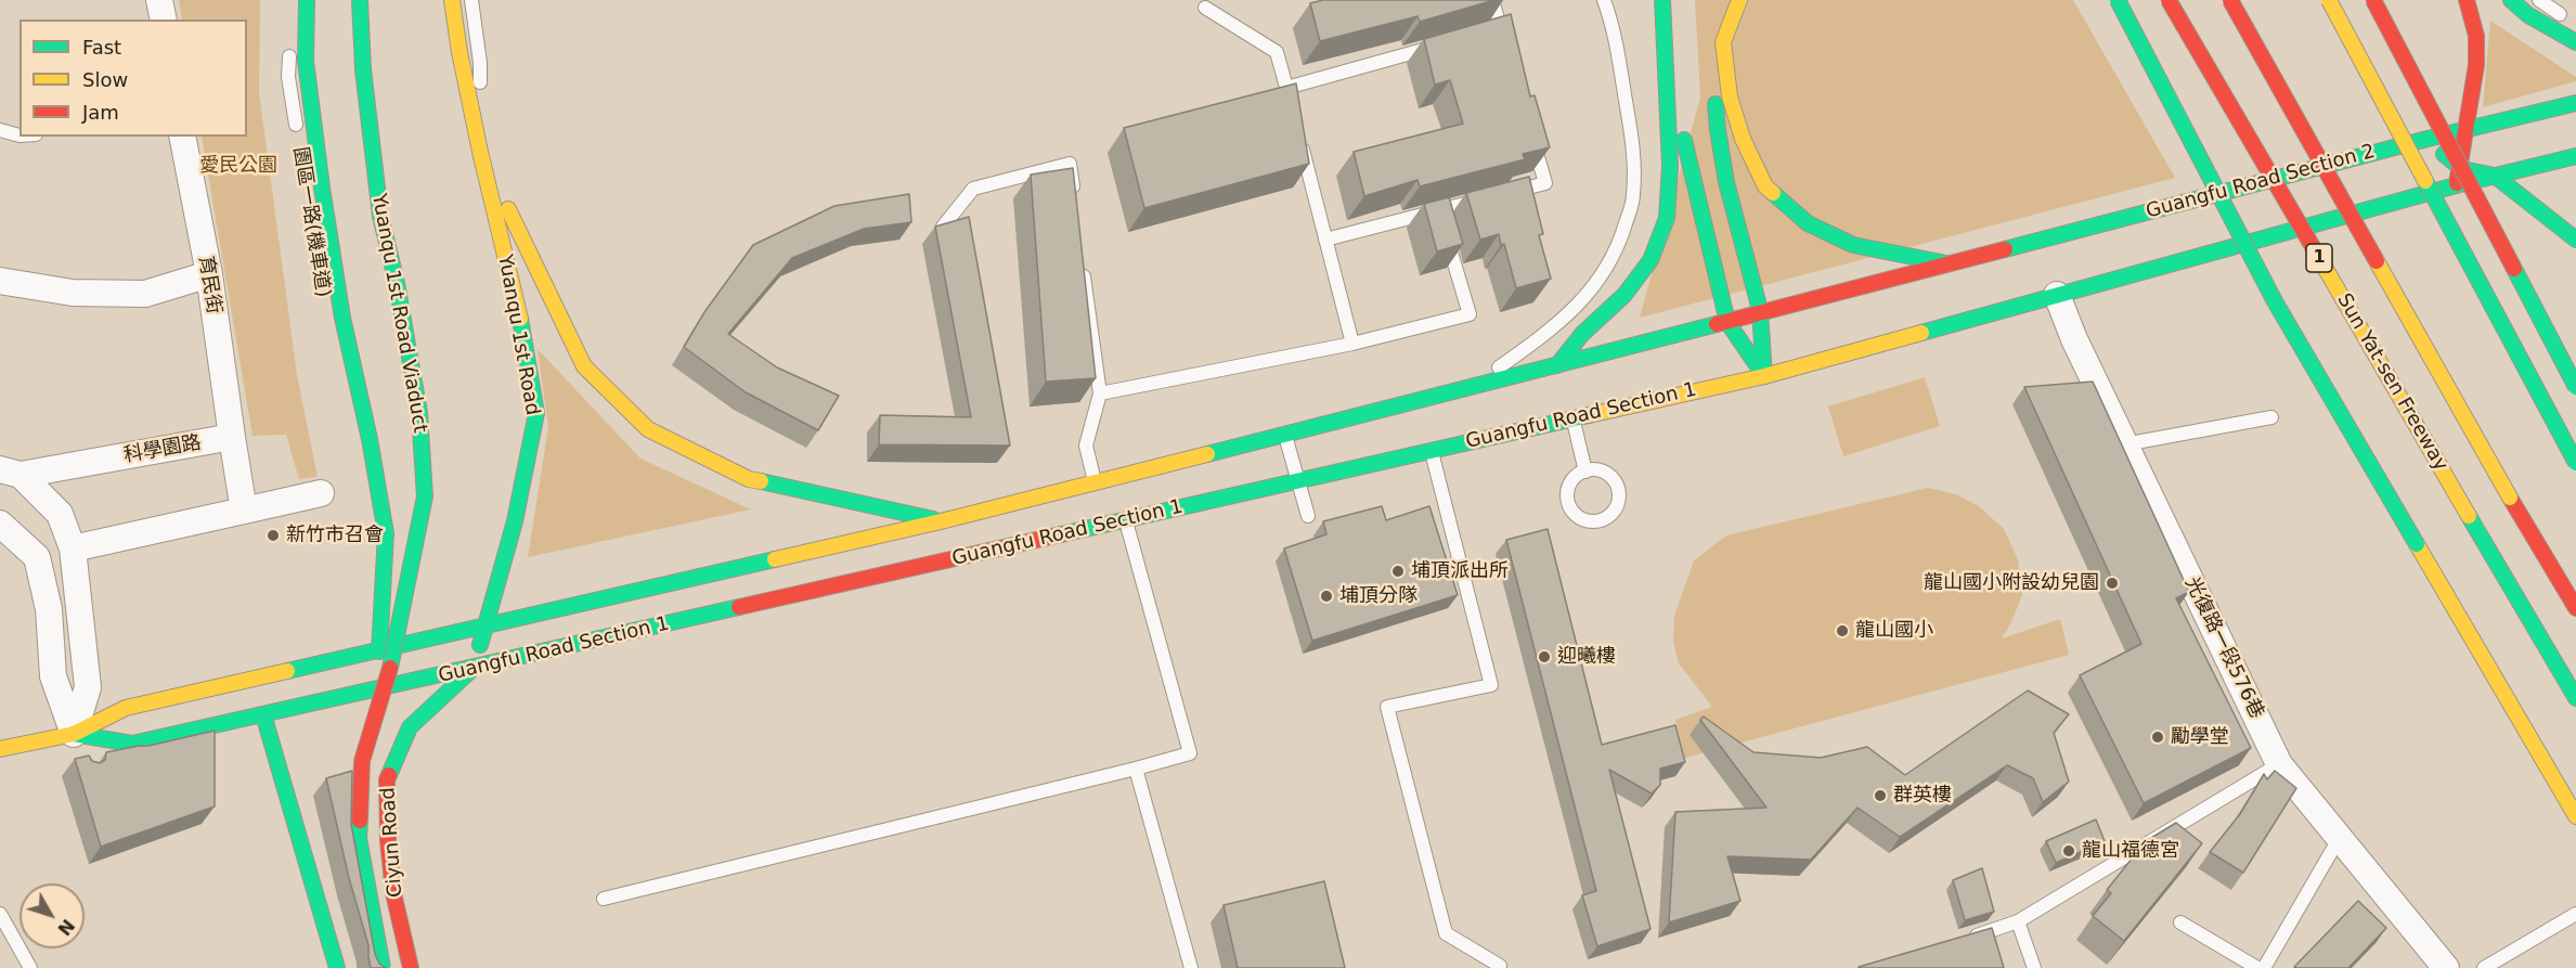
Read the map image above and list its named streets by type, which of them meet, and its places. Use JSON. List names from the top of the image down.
{
  "streets": {
    "main road": [
      "Guangfu Road Section 2",
      "1",
      "Yuanqu 1st Road Viaduct",
      "Yuanqu 1st Road",
      "Sun Yat-sen Freeway",
      "Guangfu Road Section 1",
      "Ciyun Road"
    ],
    "street": ["育民街", "科學園路", "光復路一段576巷"],
    "lane": ["園區一路(機車道)"]
  },
  "crossings": [
    ["Guangfu Road Section 2", "Guangfu Road Section 1"],
    ["育民街", "科學園路"],
    ["Yuanqu 1st Road", "Guangfu Road Section 1"],
    ["Yuanqu 1st Road", "Ciyun Road"],
    ["Guangfu Road Section 1", "光復路一段576巷"],
    ["Guangfu Road Section 1", "Ciyun Road"]
  ],
  "parks": ["愛民公園"],
  "places": [
    "新竹市召會",
    "埔頂派出所",
    "龍山國小附設幼兒園",
    "埔頂分隊",
    "龍山國小",
    "迎曦樓",
    "勵學堂",
    "群英樓",
    "龍山福德宮"
  ],
  "legend": ["Fast", "Slow", "Jam"],
  "north": "bottom right"
}
